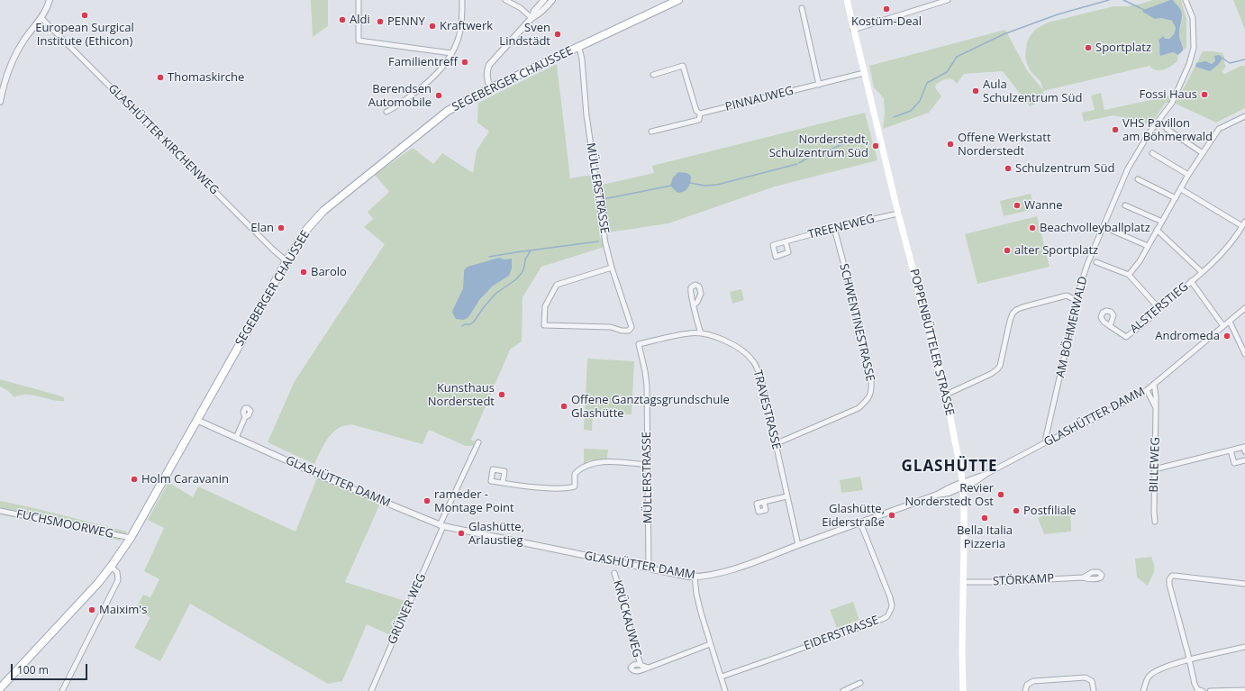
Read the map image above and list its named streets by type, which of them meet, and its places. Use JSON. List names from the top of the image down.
{
  "streets": {
    "main road": ["SEGEBERGER CHAUSSEE", "POPPENBÜTTELER STRASSE"],
    "street": [
      "PINNAUWEG",
      "GLASHÜTTER KIRCHENWEG",
      "MÜLLERSTRASSE",
      "TREENEWEG",
      "ALSTERSTIEG",
      "SCHWENTINESTRASSE",
      "AM BÖHMERWALD",
      "TRAVESTRASSE",
      "GLASHÜTTER DAMM",
      "BILLEWEG",
      "FUCHSMOORWEG",
      "STÖRKAMP",
      "GRÜNER WEG",
      "KRÜCKAUWEG",
      "EIDERSTRASSE"
    ]
  },
  "crossings": [
    ["SEGEBERGER CHAUSSEE", "GLASHÜTTER KIRCHENWEG"],
    ["SEGEBERGER CHAUSSEE", "MÜLLERSTRASSE"],
    ["SEGEBERGER CHAUSSEE", "GLASHÜTTER DAMM"],
    ["SEGEBERGER CHAUSSEE", "FUCHSMOORWEG"],
    ["PINNAUWEG", "POPPENBÜTTELER STRASSE"],
    ["MÜLLERSTRASSE", "TRAVESTRASSE"],
    ["MÜLLERSTRASSE", "GLASHÜTTER DAMM"],
    ["TREENEWEG", "SCHWENTINESTRASSE"],
    ["TREENEWEG", "POPPENBÜTTELER STRASSE"],
    ["ALSTERSTIEG", "GLASHÜTTER DAMM"],
    ["SCHWENTINESTRASSE", "TRAVESTRASSE"],
    ["AM BÖHMERWALD", "GLASHÜTTER DAMM"],
    ["POPPENBÜTTELER STRASSE", "GLASHÜTTER DAMM"],
    ["POPPENBÜTTELER STRASSE", "STÖRKAMP"],
    ["TRAVESTRASSE", "GLASHÜTTER DAMM"],
    ["GLASHÜTTER DAMM", "BILLEWEG"],
    ["GLASHÜTTER DAMM", "GRÜNER WEG"],
    ["GLASHÜTTER DAMM", "EIDERSTRASSE"]
  ],
  "districts": ["GLASHÜTTE"],
  "places": [
    "Kostüm-Deal",
    "European Surgical Institute (Ethicon)",
    "Aldi",
    "PENNY",
    "Kraftwerk",
    "Sven Lindstädt",
    "Sportplatz",
    "Familientreff",
    "Thomaskirche",
    "Aula Schulzentrum Süd",
    "Fossi Haus",
    "Berendsen Automobile",
    "VHS Pavillon am Böhmerwald",
    "Offene Werkstatt Norderstedt",
    "Norderstedt, Schulzentrum Süd",
    "Schulzentrum Süd",
    "Wanne",
    "Elan",
    "Beachvolleyballplatz",
    "alter Sportplatz",
    "Barolo",
    "Andromeda",
    "Kunsthaus Norderstedt",
    "Offene Ganztagsgrundschule Glashütte",
    "Holm Caravanin",
    "Revier Norderstedt Ost",
    "rameder - Montage Point",
    "Postfiliale",
    "Glashütte, Eiderstraße",
    "Bella Italia Pizzeria",
    "Glashütte, Arlaustieg",
    "Maixim's"
  ],
  "scale_bar": "100 m"
}
